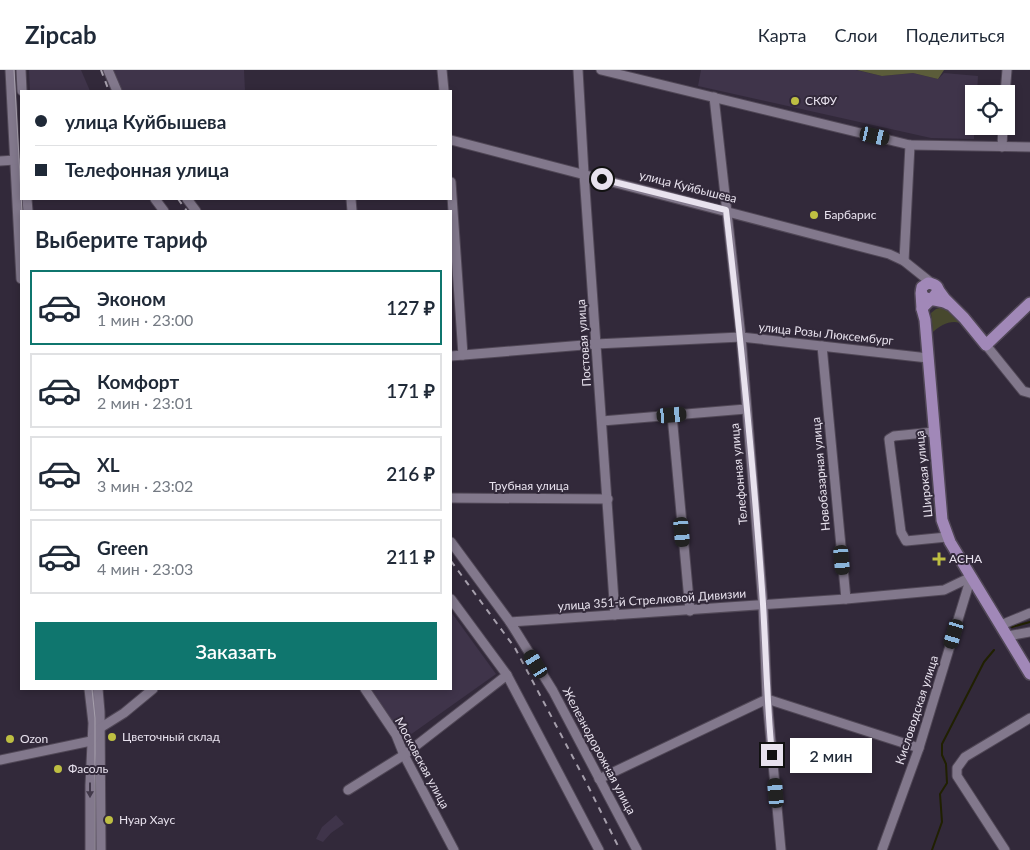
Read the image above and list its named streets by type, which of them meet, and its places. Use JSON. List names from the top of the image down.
{
  "streets": {
    "main road": ["улица Куйбышева", "Широкая улица"],
    "street": [
      "улица Розы Люксембург",
      "Постовая улица",
      "Телефонная улица",
      "Новобазарная улица",
      "Трубная улица",
      "улица 351-й Стрелковой Дивизии",
      "Кисловодская улица",
      "Железнодорожная улица",
      "Московская улица"
    ]
  },
  "crossings": [
    ["улица Куйбышева", "Постовая улица"],
    ["улица Куйбышева", "Телефонная улица"],
    ["улица Куйбышева", "Широкая улица"],
    ["улица Розы Люксембург", "Постовая улица"],
    ["улица Розы Люксембург", "Телефонная улица"],
    ["улица Розы Люксембург", "Новобазарная улица"],
    ["улица Розы Люксембург", "Широкая улица"],
    ["Постовая улица", "Трубная улица"],
    ["Постовая улица", "улица 351-й Стрелковой Дивизии"],
    ["Телефонная улица", "улица 351-й Стрелковой Дивизии"],
    ["Новобазарная улица", "улица 351-й Стрелковой Дивизии"],
    ["Широкая улица", "улица 351-й Стрелковой Дивизии"],
    ["Широкая улица", "Кисловодская улица"],
    ["улица 351-й Стрелковой Дивизии", "Кисловодская улица"],
    ["улица 351-й Стрелковой Дивизии", "Железнодорожная улица"]
  ],
  "places": {
    "other": [
      "СКФУ",
      "Барбарис",
      "Цветочный склад",
      "Ozon",
      "Фасоль",
      "Нуар Хаус"
    ],
    "health": ["АСНА"]
  },
  "page": {
    "header": "Zipcab",
    "nav": ["Карта", "Слои", "Поделиться"],
    "banner": ["улица Куйбышева", "Телефонная улица"],
    "heading": "Выберите тариф",
    "list": [
      {
        "name": "Эконом",
        "note": "1 мин · 23:00",
        "value": "127 ₽"
      },
      {
        "name": "Комфорт",
        "note": "2 мин · 23:01",
        "value": "171 ₽"
      },
      {
        "name": "XL",
        "note": "3 мин · 23:02",
        "value": "216 ₽"
      },
      {
        "name": "Green",
        "note": "4 мин · 23:03",
        "value": "211 ₽"
      }
    ],
    "buttons": "Заказать",
    "bubble": "2 мин"
  }
}
